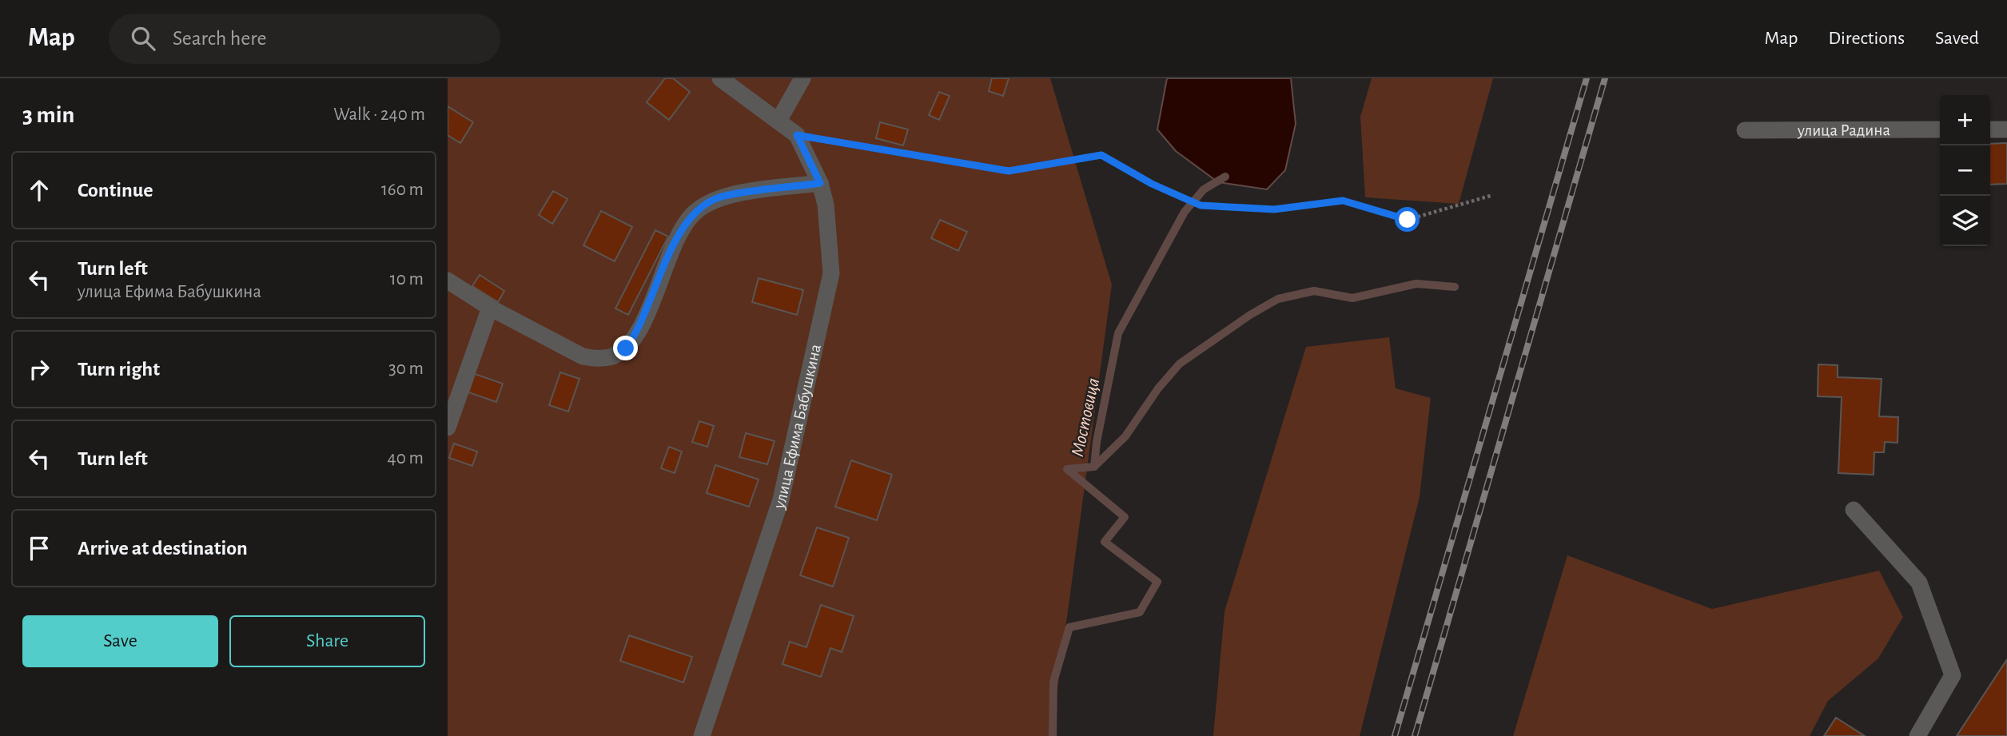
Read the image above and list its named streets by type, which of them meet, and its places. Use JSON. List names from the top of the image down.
{
  "streets": {
    "street": ["улица Радина", "улица Ефима Бабушкина"]
  },
  "water": ["Мостовица"],
  "page": {
    "header": "Map",
    "search": "Search here",
    "nav": ["Map", "Directions", "Saved"],
    "heading": ["3 min", "Walk · 240 m"],
    "map_buttons": ["+", "−"],
    "list": [
      ["Continue", "160 m"],
      ["Turn left", "улица Ефима Бабушкина", "10 m"],
      ["Turn right", "30 m"],
      ["Turn left", "40 m"],
      "Arrive at destination"
    ],
    "buttons": ["Save", "Share"]
  }
}
